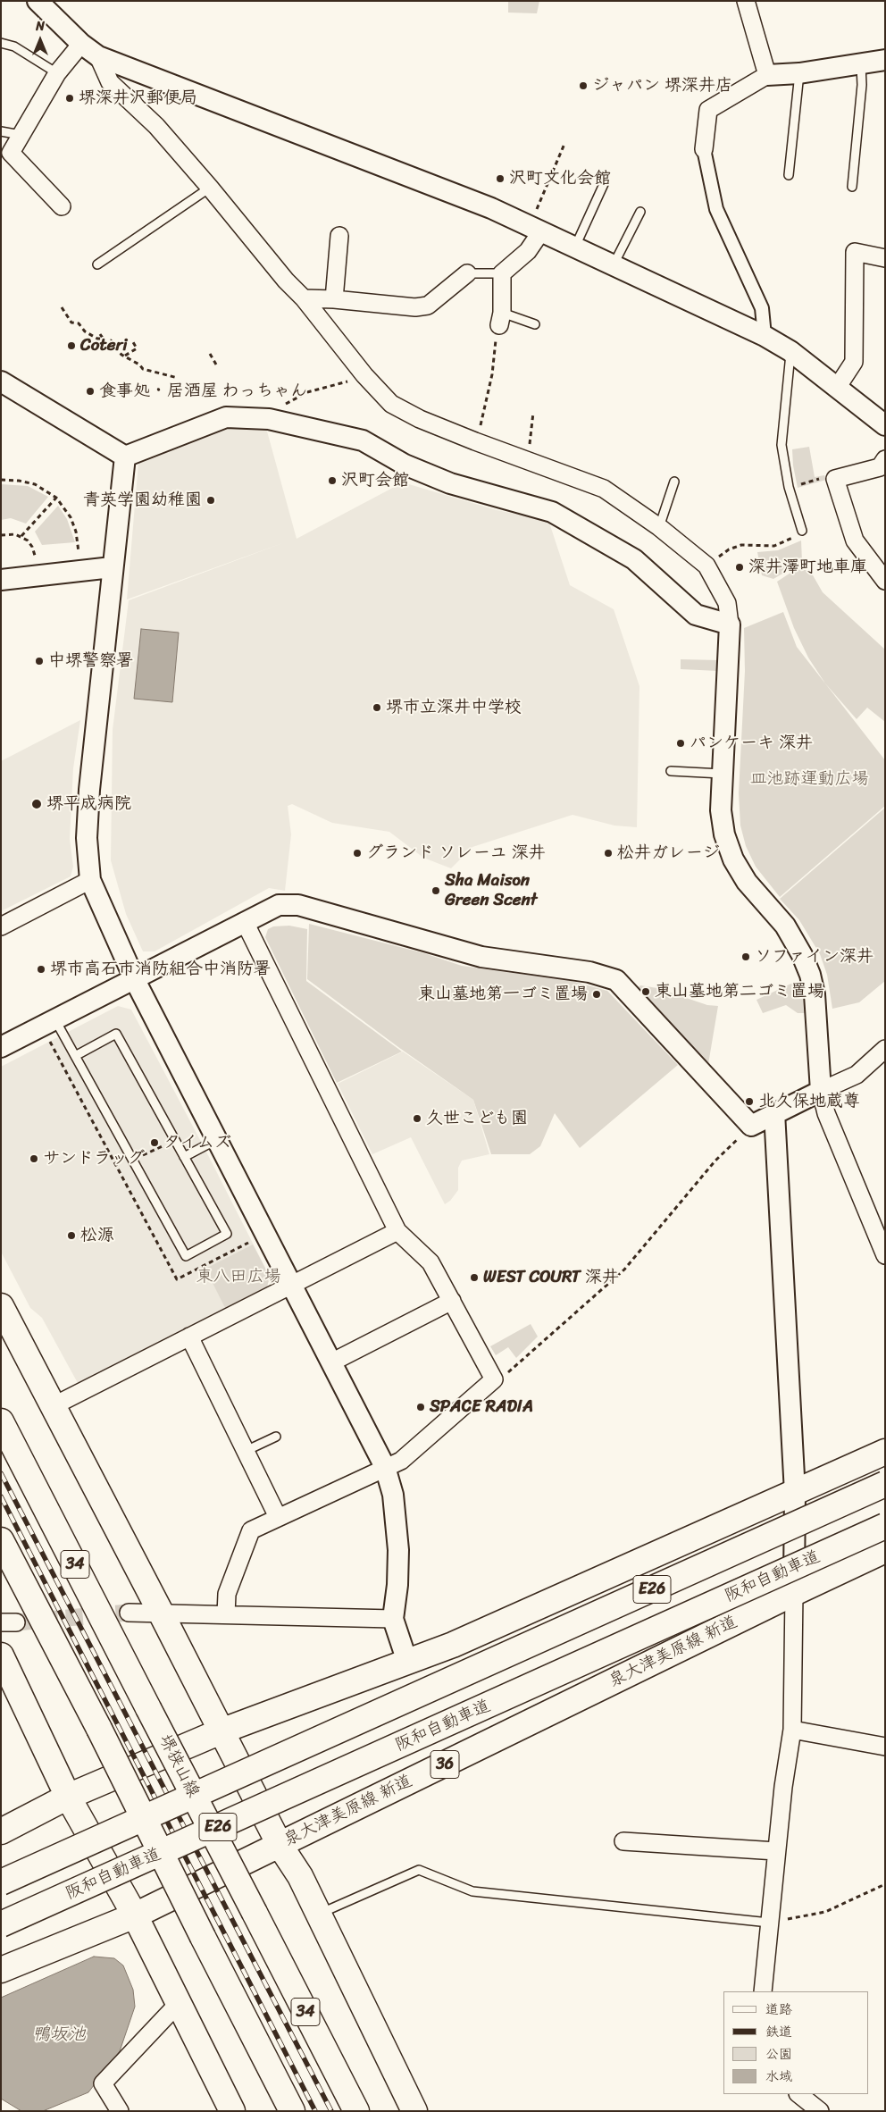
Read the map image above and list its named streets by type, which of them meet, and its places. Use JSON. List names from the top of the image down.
{
  "streets": {
    "main road": [
      "34",
      "阪和自動車道",
      "E26",
      "泉大津美原線 新道",
      "36",
      "堺狭山線"
    ]
  },
  "water": ["鴨坂池"],
  "parks": ["皿池跡運動広場", "東八田広場"],
  "places": [
    "ジャパン 堺深井店",
    "堺深井沢郵便局",
    "沢町文化会館",
    "Coteri",
    "食事処・居酒屋 わっちゃん",
    "沢町会館",
    "青英学園幼稚園",
    "深井澤町地車庫",
    "中堺警察署",
    "堺市立深井中学校",
    "パンケーキ 深井",
    "堺平成病院",
    "グランド ソレーユ 深井",
    "松井ガレージ",
    "Sha Maison Green Scent",
    "ソファイン深井",
    "堺市高石市消防組合中消防署",
    "東山墓地第二ゴミ置場",
    "東山墓地第一ゴミ置場",
    "北久保地蔵尊",
    "久世こども園",
    "タイムズ",
    "サンドラッグ",
    "松源",
    "WEST COURT 深井",
    "SPACE RADIA"
  ],
  "legend": [
    "道路",
    "鉄道",
    "公園",
    "水域"
  ],
  "north": "top"
}
